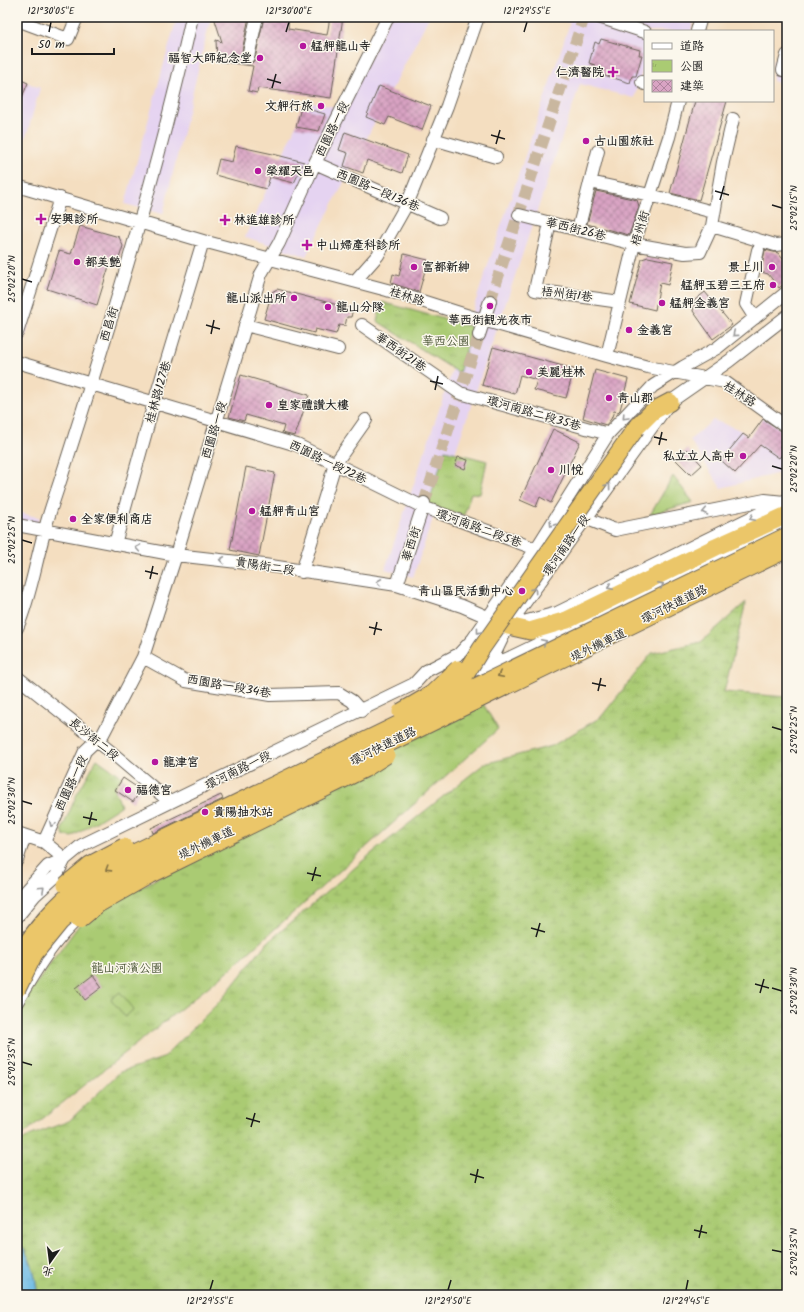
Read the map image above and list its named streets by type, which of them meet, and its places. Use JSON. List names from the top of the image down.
{
  "streets": {
    "highway": ["環河快速道路"],
    "street": [
      "西園路一段",
      "西園路一段136巷",
      "梧州街",
      "華西街26巷",
      "梧州街1巷",
      "桂林路",
      "西昌街",
      "華西街21巷",
      "桂林路127巷",
      "環河南路二段35巷",
      "西園路一段72巷",
      "環河南路二段5巷",
      "華西街",
      "環河南路一段",
      "貴陽街二段",
      "堤外機車道",
      "西園路一段34巷",
      "長沙街二段"
    ]
  },
  "crossings": [
    ["西園路一段", "西園路一段136巷"],
    ["西園路一段", "桂林路"],
    ["西園路一段", "西園路一段72巷"],
    ["西園路一段", "貴陽街二段"],
    ["西園路一段", "西園路一段34巷"],
    ["西園路一段", "長沙街二段"],
    ["梧州街", "華西街26巷"],
    ["梧州街", "梧州街1巷"],
    ["梧州街", "桂林路"],
    ["華西街26巷", "梧州街1巷"],
    ["桂林路", "西昌街"],
    ["桂林路", "桂林路127巷"],
    ["桂林路", "環河南路一段"],
    ["西昌街", "西園路一段72巷"],
    ["西昌街", "貴陽街二段"],
    ["華西街21巷", "環河南路二段35巷"],
    ["桂林路127巷", "西園路一段72巷"],
    ["桂林路127巷", "貴陽街二段"],
    ["環河南路二段35巷", "環河南路一段"],
    ["西園路一段72巷", "環河南路二段5巷"],
    ["西園路一段72巷", "華西街"],
    ["環河南路二段5巷", "華西街"],
    ["環河南路二段5巷", "環河南路一段"],
    ["華西街", "貴陽街二段"],
    ["環河南路一段", "貴陽街二段"],
    ["環河南路一段", "西園路一段34巷"],
    ["環河南路一段", "長沙街二段"],
    ["環河快速道路", "堤外機車道"]
  ],
  "one_way": ["貴陽街二段"],
  "parks": ["華西公園", "龍山河濱公園"],
  "places": {
    "other": [
      "艋舺龍山寺",
      "福智大師紀念堂",
      "文舺行旅",
      "古山園旅社",
      "榮耀天邑",
      "都美艷",
      "富都新紳",
      "景上川",
      "艋舺玉碧三王府",
      "龍山派出所",
      "艋舺金義宮",
      "華西街観光夜市",
      "龍山分隊",
      "金義宮",
      "美麗桂林",
      "青山郡",
      "皇家禮讚大樓",
      "私立立人高中",
      "川悅",
      "艋舺青山宮",
      "全家便利商店",
      "青山區民活動中心",
      "龍津宮",
      "福德宮",
      "貴陽抽水站"
    ],
    "health": [
      "仁濟醫院",
      "安興診所",
      "林進雄診所",
      "中山婦產科診所"
    ]
  },
  "legend": ["道路", "公園", "建築"],
  "scale_bar": "50 m",
  "north": "bottom",
  "coordinates": [
    "121°30'05\"E",
    "121°30'00\"E",
    "121°29'55\"E",
    "25°02'15\"N",
    "25°02'20\"N",
    "25°02'25\"N",
    "25°02'30\"N",
    "25°02'35\"N",
    "121°29'50\"E",
    "121°29'45\"E"
  ]
}
